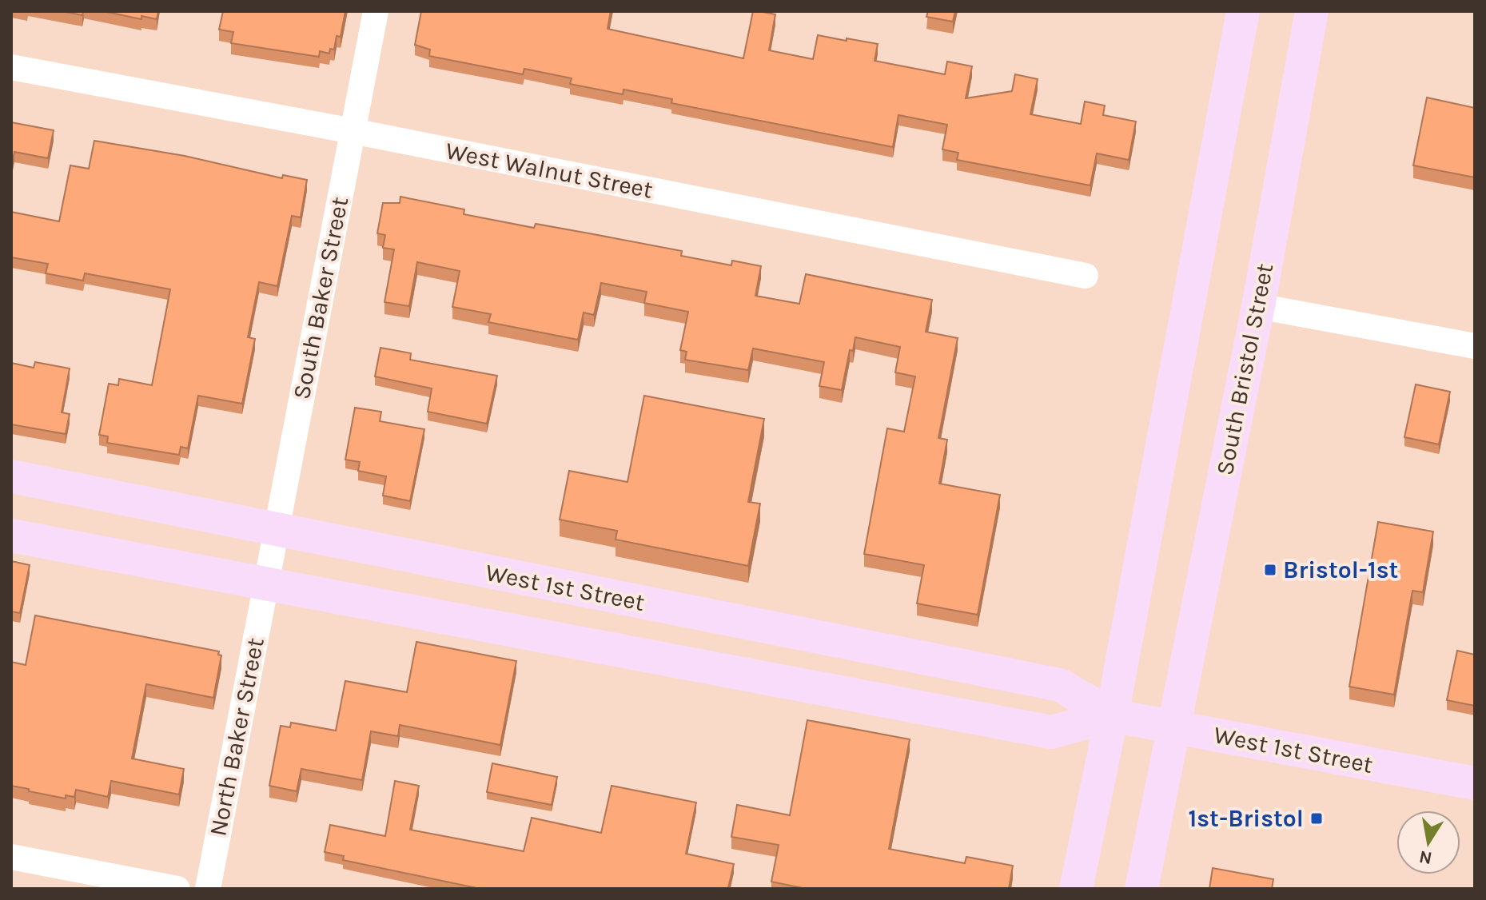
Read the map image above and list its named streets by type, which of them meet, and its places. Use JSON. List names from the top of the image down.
{
  "streets": {
    "main road": ["South Bristol Street", "West 1st Street"],
    "street": ["West Walnut Street", "South Baker Street", "North Baker Street"]
  },
  "crossings": [
    ["West Walnut Street", "South Baker Street"],
    ["South Baker Street", "West 1st Street"],
    ["South Baker Street", "North Baker Street"],
    ["South Bristol Street", "West 1st Street"],
    ["West 1st Street", "North Baker Street"]
  ],
  "places": {
    "transit": ["Bristol-1st", "1st-Bristol"]
  },
  "north": "bottom"
}
